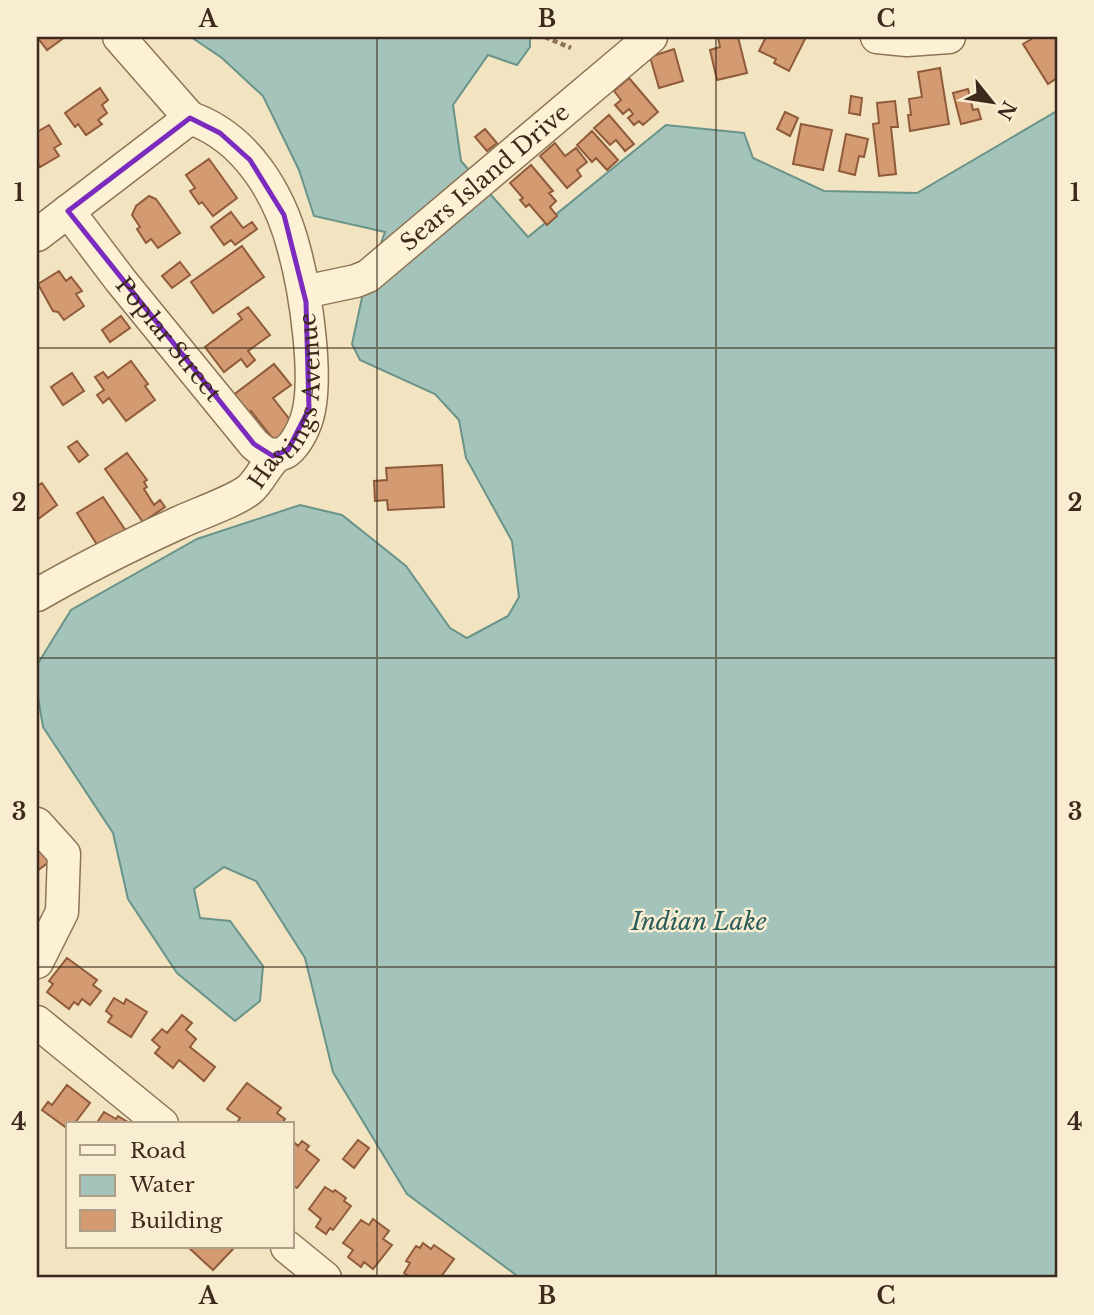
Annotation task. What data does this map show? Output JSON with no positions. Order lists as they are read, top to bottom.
{
  "streets": {
    "street": ["Sears Island Drive", "Poplar Street", "Hastings Avenue"]
  },
  "crossings": [
    ["Sears Island Drive", "Hastings Avenue"],
    ["Poplar Street", "Hastings Avenue"]
  ],
  "water": ["Indian Lake"],
  "legend": ["Road", "Water", "Building"],
  "north": "bottom right",
  "grid": {
    "columns": ["A", "B", "C"],
    "rows": [
      "1",
      "2",
      "3",
      "4"
    ]
  }
}
